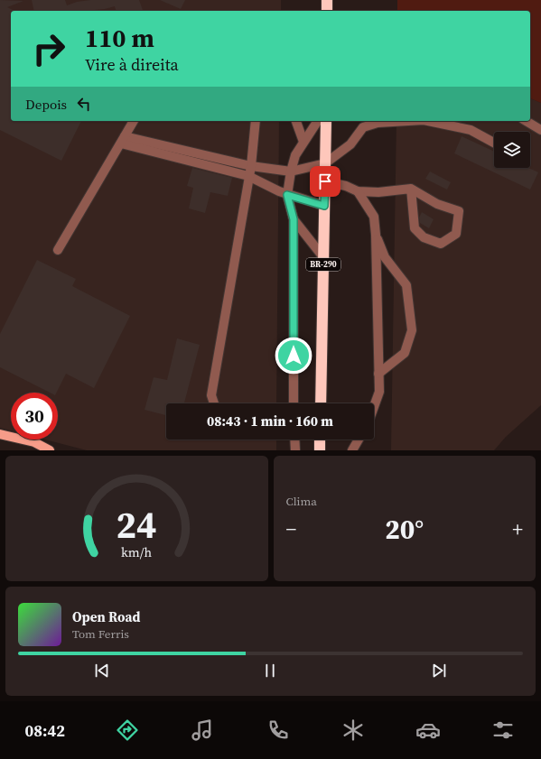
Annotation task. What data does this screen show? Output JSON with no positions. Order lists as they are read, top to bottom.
{
  "streets": {
    "highway": ["BR-290"]
  },
  "page": {
    "turn": ["110 m", "Vire à direita"],
    "then": "Depois",
    "limit": "30",
    "trip": "08:43 · 1 min · 160 m",
    "tile": "Clima",
    "heat": ["−", "20°", "+"],
    "song": ["Open Road", "Tom Ferris"],
    "tabs": "08:42",
    "gauge": ["24", "km/h"]
  }
}
